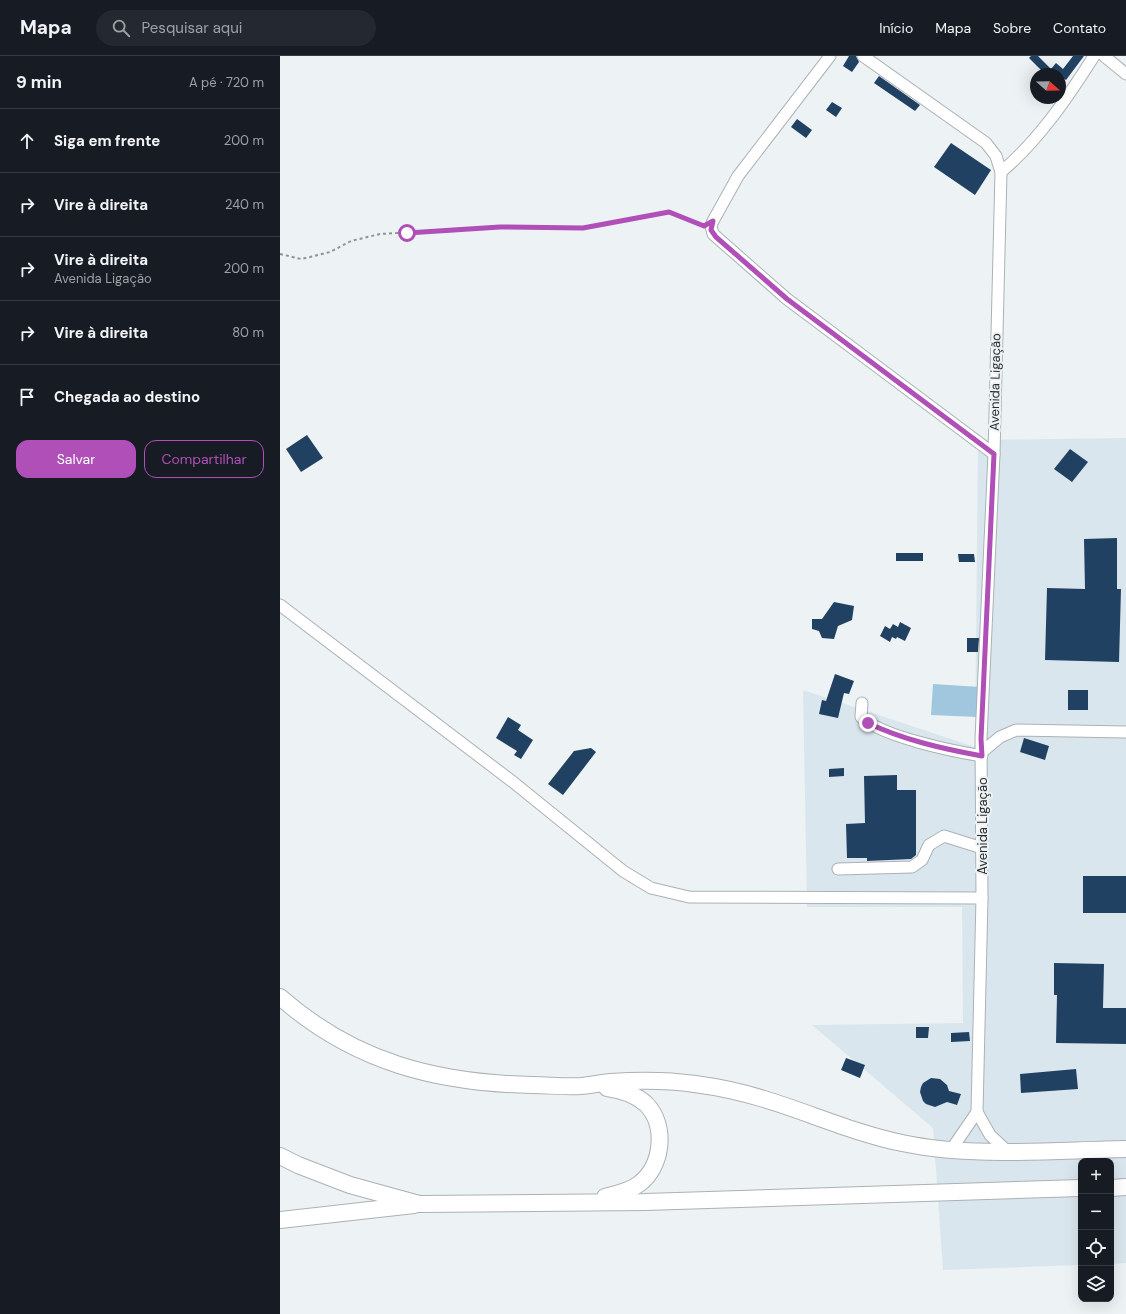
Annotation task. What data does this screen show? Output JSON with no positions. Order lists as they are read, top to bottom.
{
  "streets": {
    "street": ["Avenida Ligação"]
  },
  "north": "right",
  "page": {
    "header": "Mapa",
    "search": "Pesquisar aqui",
    "nav": [
      "Início",
      "Mapa",
      "Sobre",
      "Contato"
    ],
    "heading": ["9 min", "A pé · 720 m"],
    "list": [
      ["Siga em frente", "200 m"],
      ["Vire à direita", "240 m"],
      ["Vire à direita", "Avenida Ligação", "200 m"],
      ["Vire à direita", "80 m"],
      "Chegada ao destino"
    ],
    "buttons": ["Salvar", "Compartilhar"],
    "map_buttons": ["+", "−"]
  }
}
